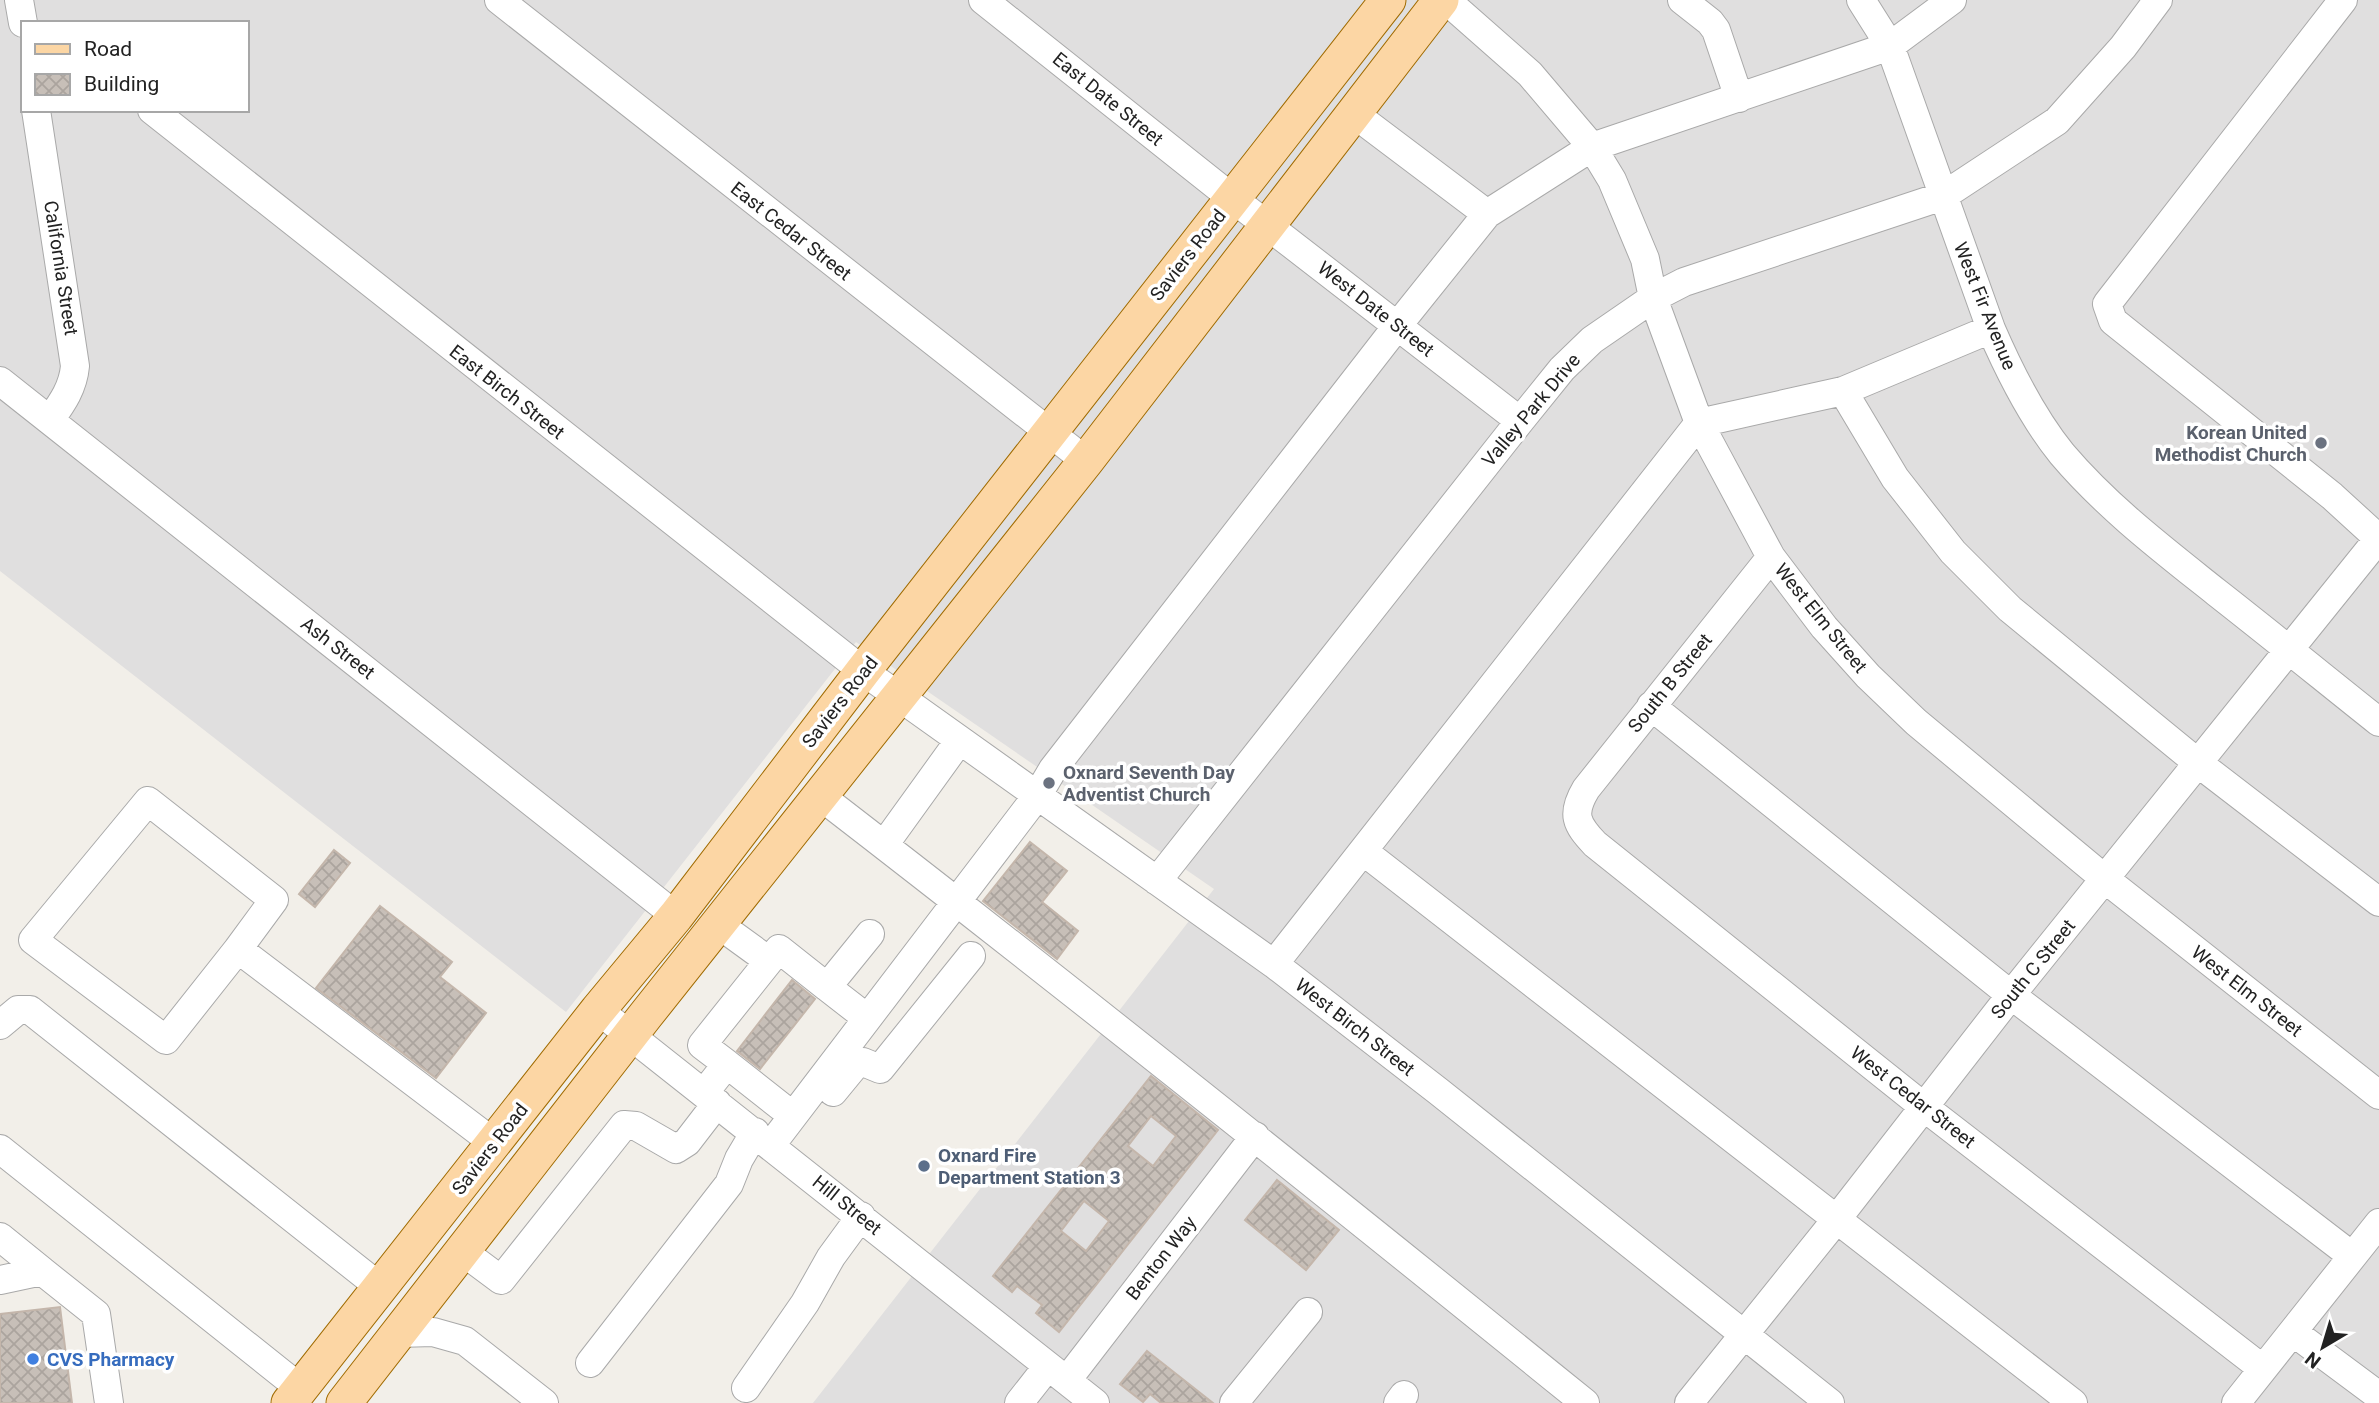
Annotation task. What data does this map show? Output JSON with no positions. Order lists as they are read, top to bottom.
{
  "streets": {
    "main road": ["Saviers Road"],
    "street": [
      "East Date Street",
      "East Cedar Street",
      "California Street",
      "West Fir Avenue",
      "West Date Street",
      "East Birch Street",
      "Valley Park Drive",
      "West Elm Street",
      "Ash Street",
      "South B Street",
      "South C Street",
      "West Birch Street",
      "West Cedar Street",
      "Hill Street",
      "Benton Way"
    ]
  },
  "crossings": [
    ["East Date Street", "Saviers Road"],
    ["East Date Street", "West Date Street"],
    ["East Cedar Street", "Saviers Road"],
    ["Saviers Road", "West Date Street"],
    ["Saviers Road", "East Birch Street"],
    ["Saviers Road", "Ash Street"],
    ["Saviers Road", "West Birch Street"],
    ["Saviers Road", "Hill Street"],
    ["California Street", "Ash Street"],
    ["West Fir Avenue", "Valley Park Drive"],
    ["West Fir Avenue", "South C Street"],
    ["West Date Street", "Valley Park Drive"],
    ["East Birch Street", "West Birch Street"],
    ["Valley Park Drive", "West Elm Street"],
    ["Valley Park Drive", "West Birch Street"],
    ["West Elm Street", "South B Street"],
    ["West Elm Street", "South C Street"],
    ["South B Street", "West Cedar Street"],
    ["South C Street", "West Birch Street"],
    ["South C Street", "West Cedar Street"],
    ["Hill Street", "Benton Way"]
  ],
  "places": [
    "Korean United Methodist Church",
    "Oxnard Seventh Day Adventist Church",
    "Oxnard Fire Department Station 3",
    "CVS Pharmacy"
  ],
  "legend": ["Road", "Building"],
  "north": "bottom left"
}
